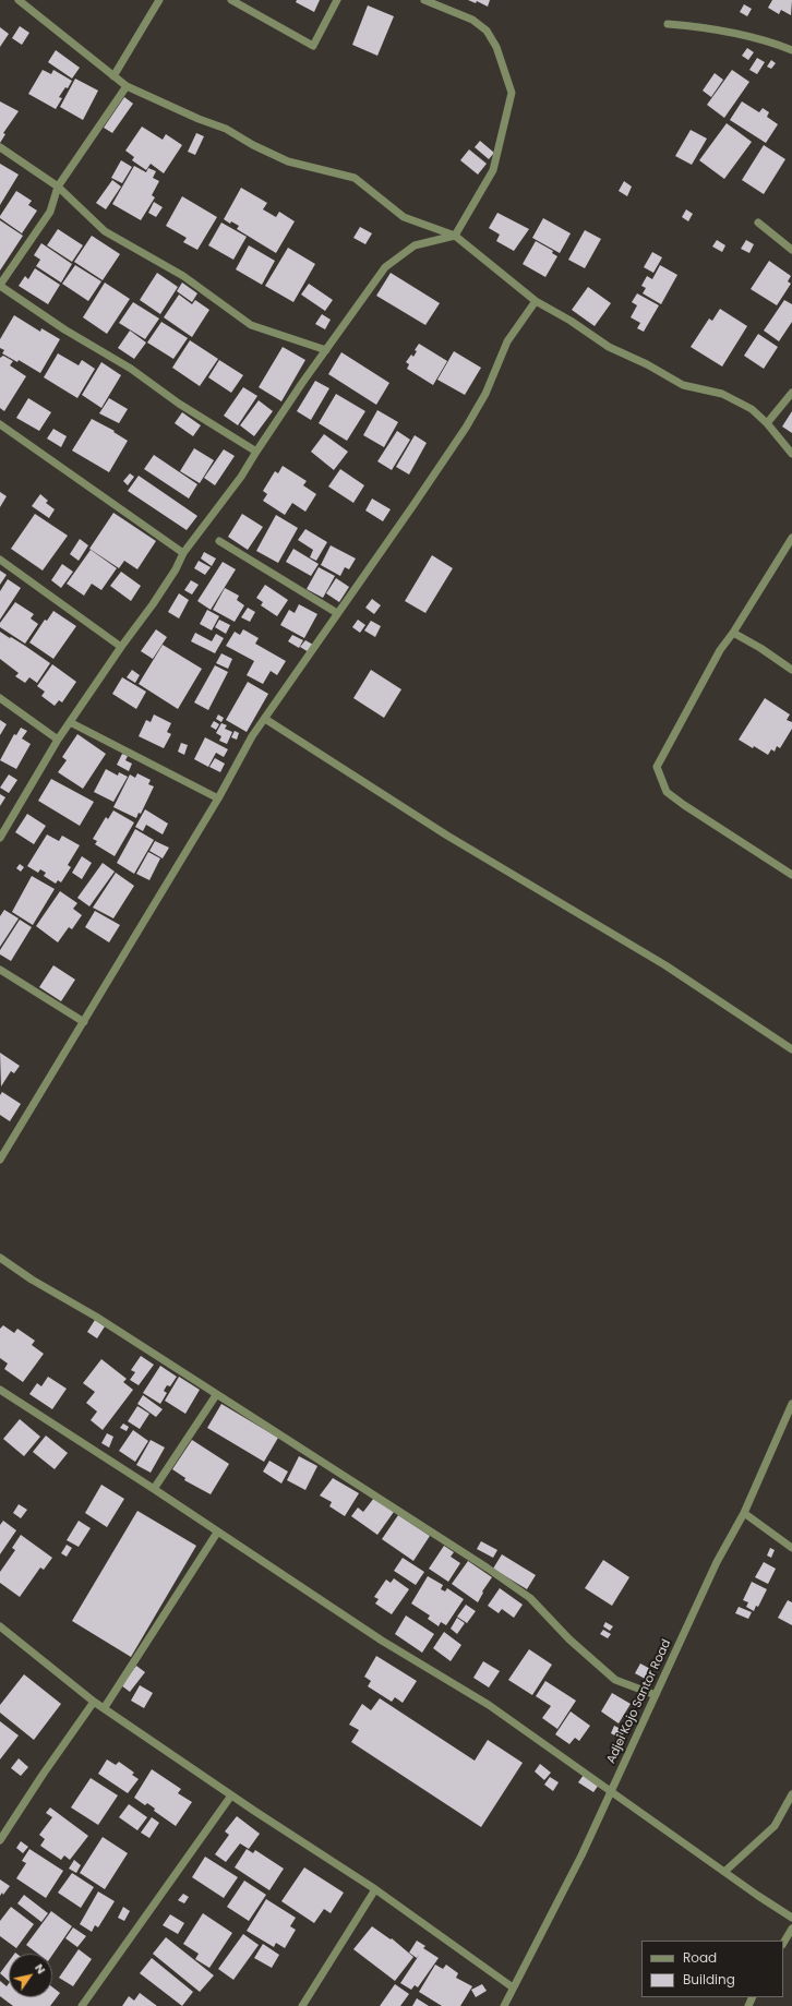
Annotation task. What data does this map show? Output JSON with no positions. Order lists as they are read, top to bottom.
{
  "streets": {
    "street": ["Adjei Kojo Santor Road"]
  },
  "legend": ["Road", "Building"],
  "north": "top right"
}
